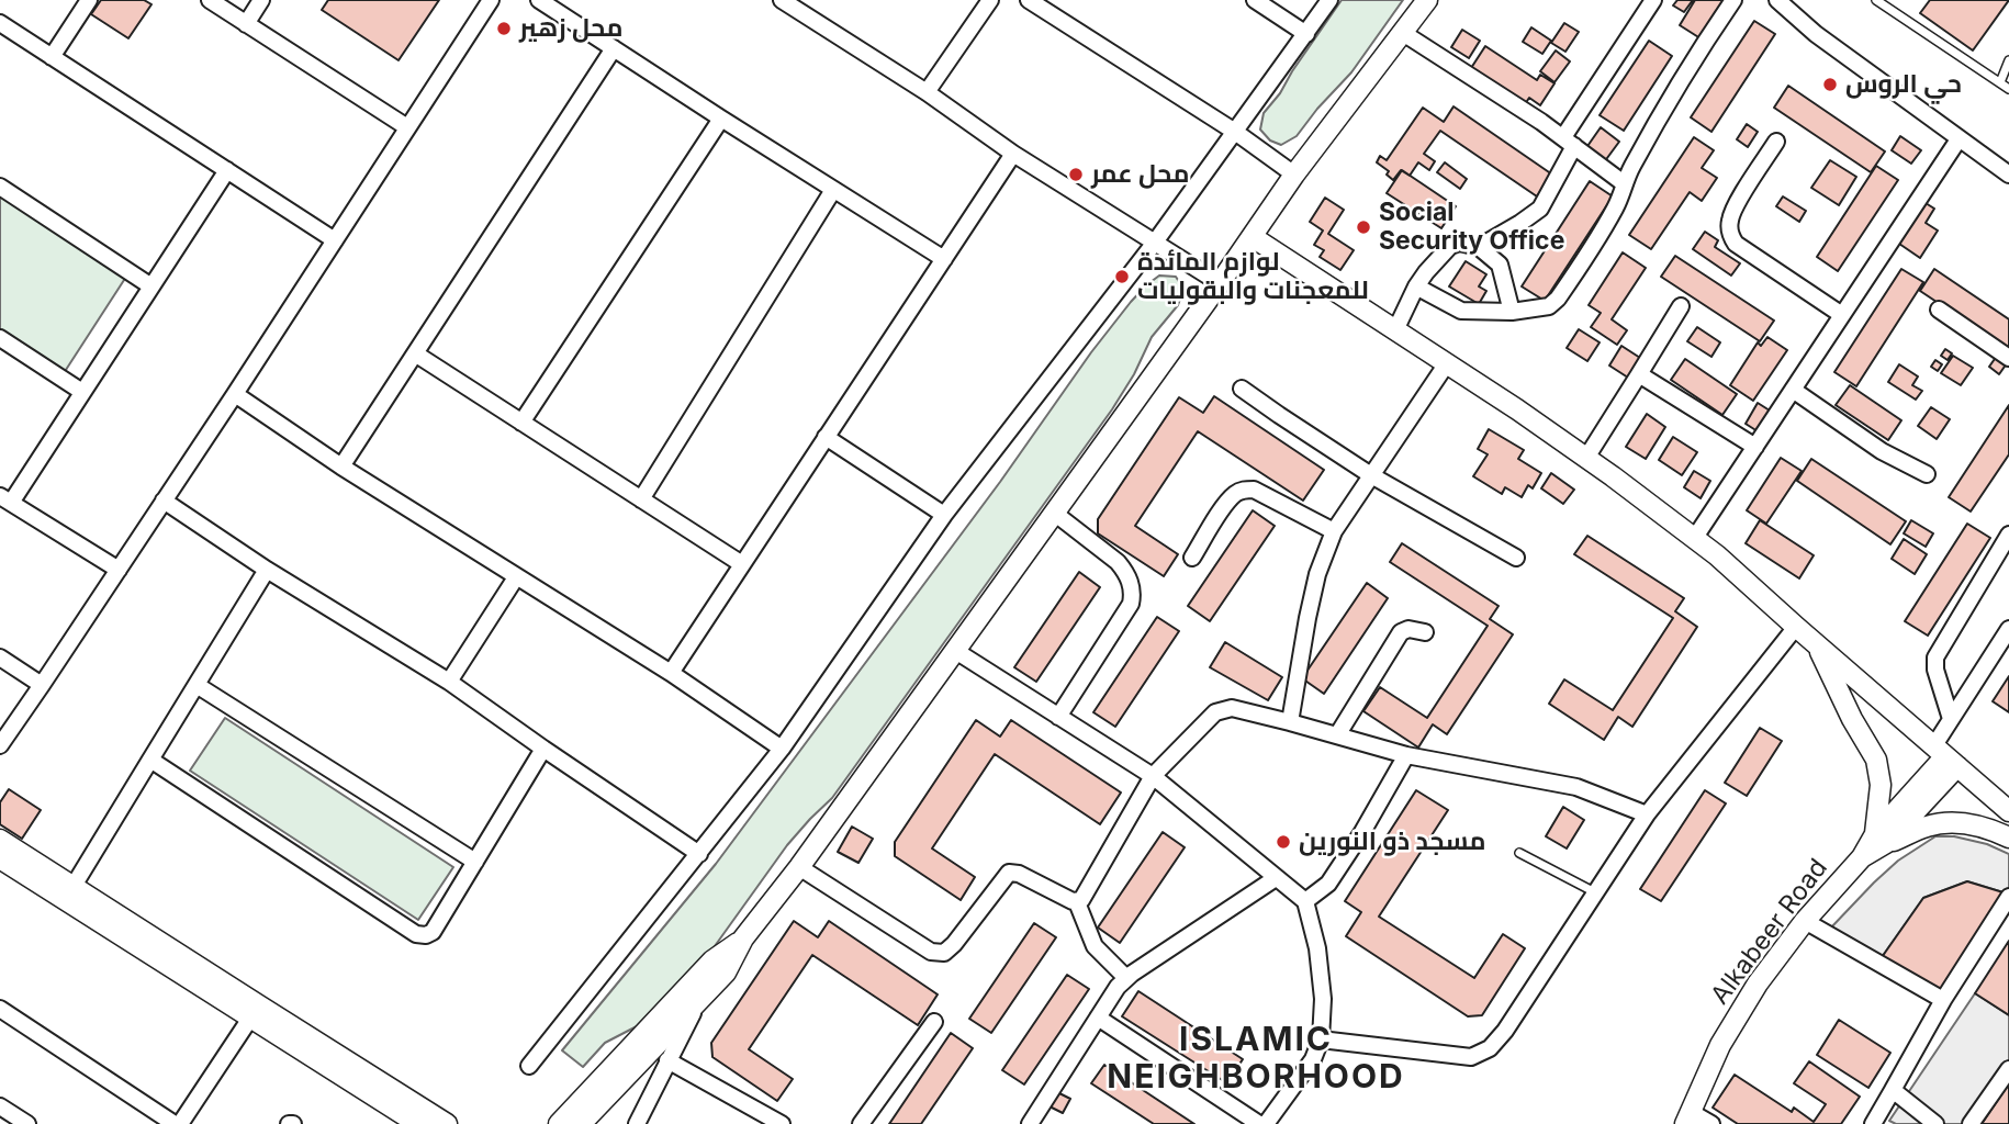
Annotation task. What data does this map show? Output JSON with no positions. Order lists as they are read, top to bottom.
{
  "streets": {
    "street": ["Alkabeer Road"]
  },
  "districts": ["ISLAMIC NEIGHBORHOOD"],
  "places": [
    "محل زهير",
    "حي الروس",
    "محل عمر",
    "Social Security Office",
    "لوازم المائدة للمعجنات والبقوليات",
    "مسجد ذو النورين"
  ]
}
